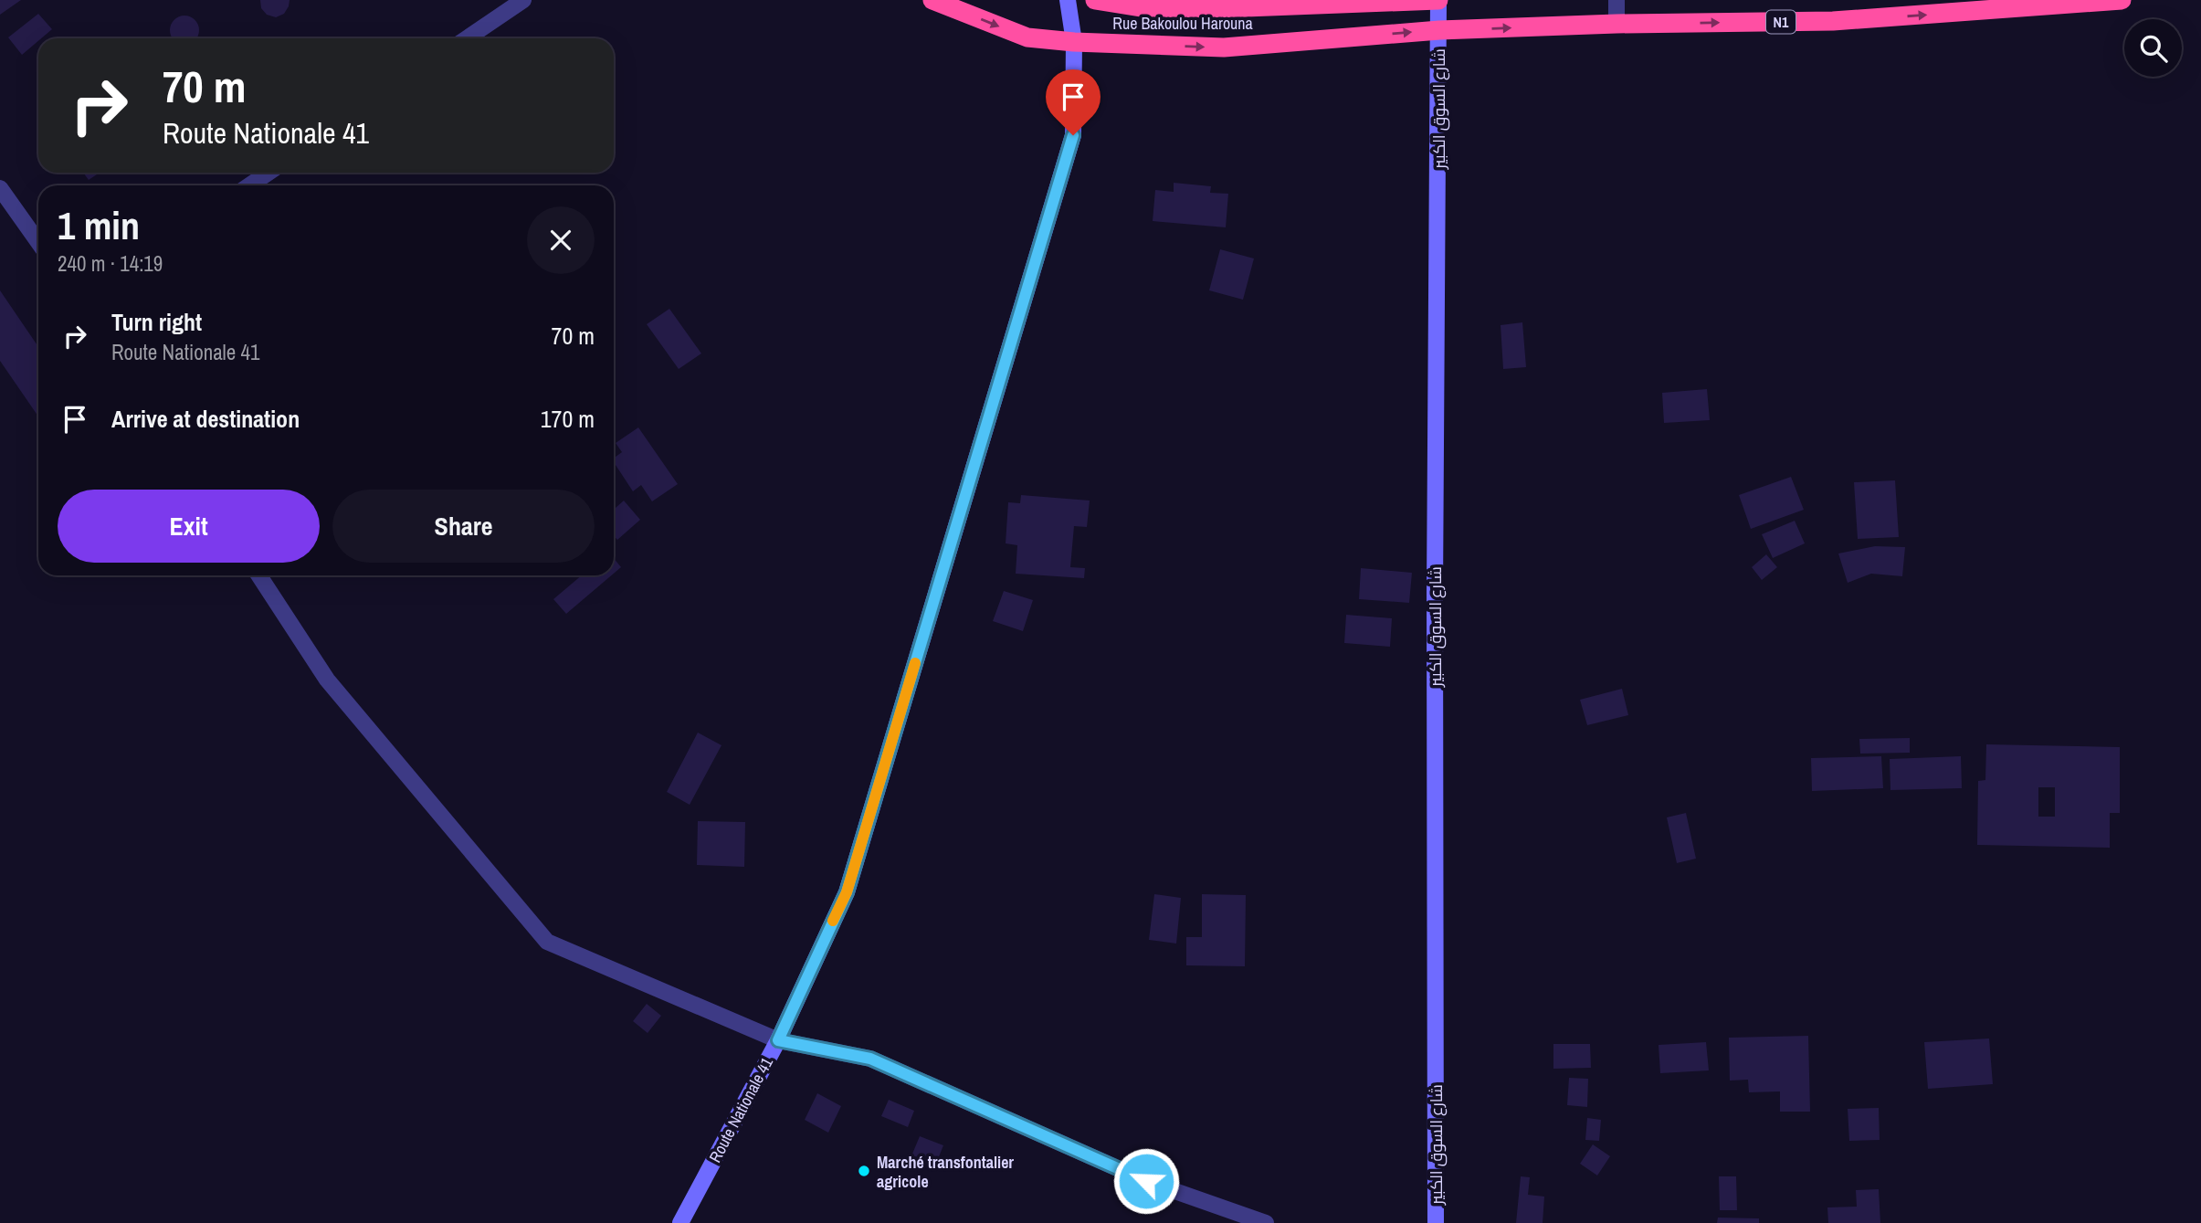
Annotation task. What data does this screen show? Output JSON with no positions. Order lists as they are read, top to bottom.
{
  "streets": {
    "highway": ["N1", "Rue Bakoulou Harouna"],
    "street": ["شارع السوق الكبير", "Route Nationale 41"]
  },
  "crossings": [
    ["N1", "Rue Bakoulou Harouna"],
    ["N1", "شارع السوق الكبير"],
    ["Rue Bakoulou Harouna", "شارع السوق الكبير"],
    ["Rue Bakoulou Harouna", "Route Nationale 41"]
  ],
  "places": ["Marché transfontalier agricole"],
  "page": {
    "turn": ["70 m", "Route Nationale 41"],
    "heading": ["1 min", "240 m · 14:19"],
    "list": [
      {
        "name": "Turn right",
        "note": "Route Nationale 41",
        "value": "70 m"
      },
      {
        "name": "Arrive at destination",
        "value": "170 m"
      }
    ],
    "buttons": ["Exit", "Share"]
  }
}
